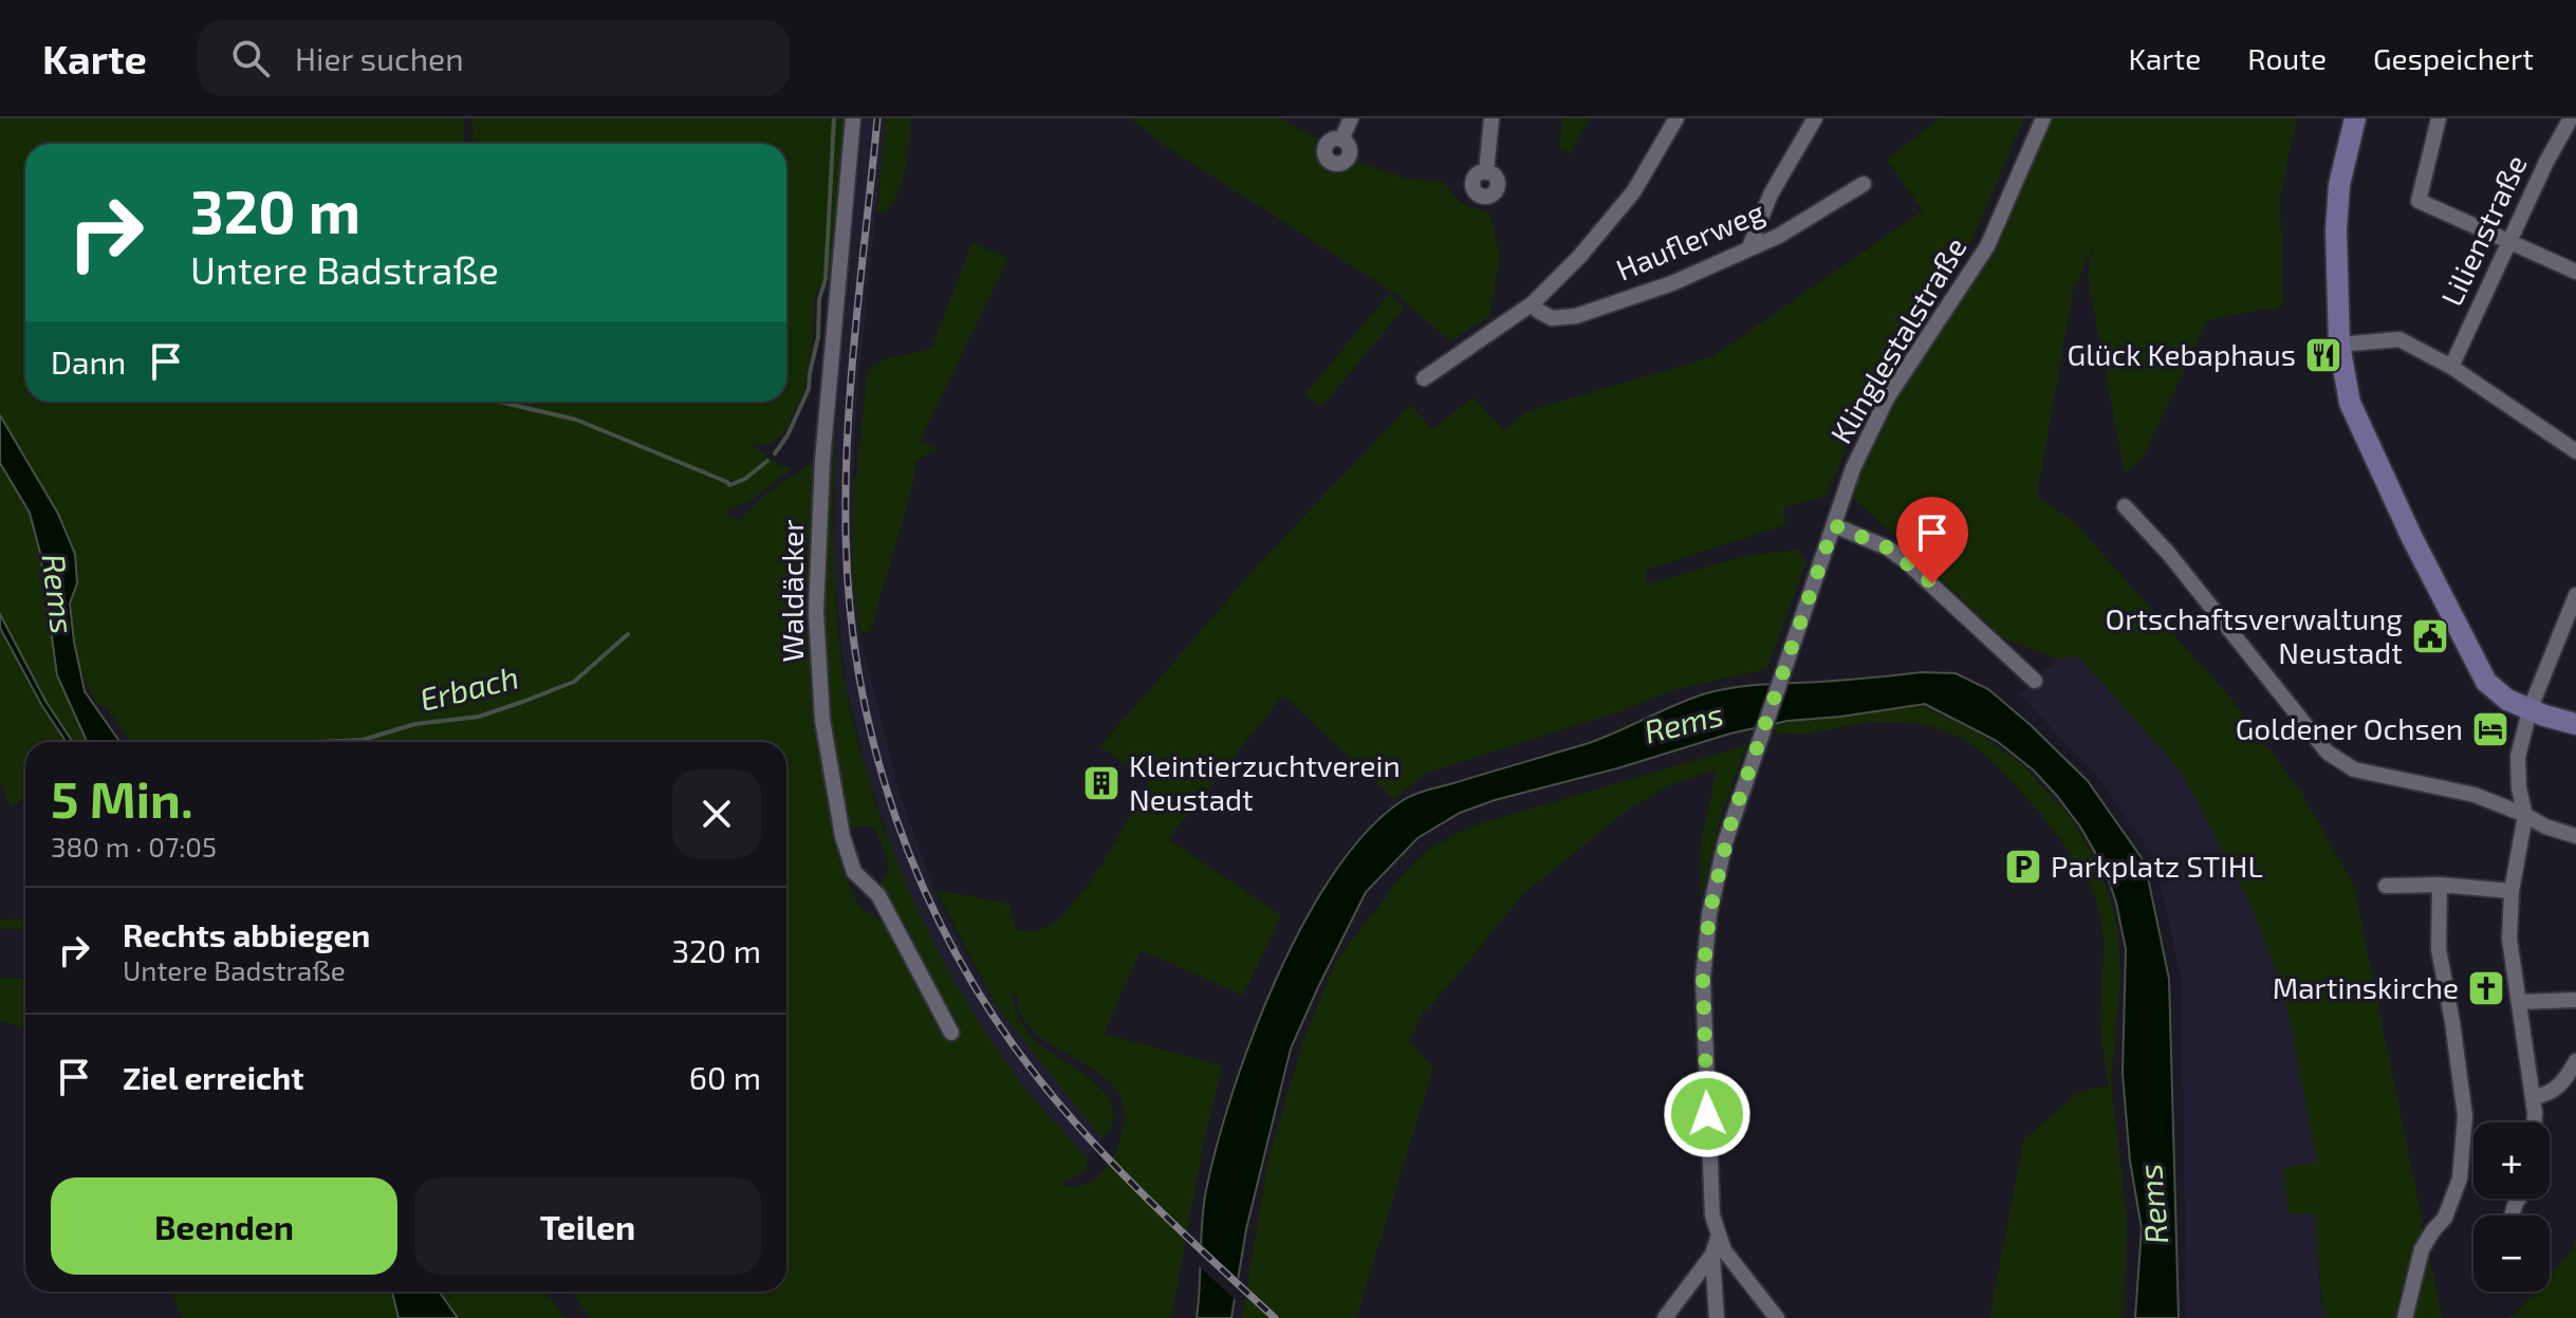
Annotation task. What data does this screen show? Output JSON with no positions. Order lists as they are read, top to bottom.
{
  "streets": {
    "street": [
      "Lilienstraße",
      "Hauflerweg",
      "Klinglestalstraße",
      "Waldäcker"
    ]
  },
  "water": ["Rems", "Erbach"],
  "places": {
    "restaurant": ["Glück Kebaphaus"],
    "public building": ["Ortschaftsverwaltung Neustadt"],
    "hotel": ["Goldener Ochsen"],
    "building": ["Kleintierzuchtverein Neustadt"],
    "parking": ["Parkplatz STIHL"],
    "church": ["Martinskirche"]
  },
  "page": {
    "header": "Karte",
    "search": "Hier suchen",
    "nav": ["Karte", "Route", "Gespeichert"],
    "turn": ["320 m", "Untere Badstraße"],
    "then": "Dann",
    "heading": ["5 Min.", "380 m · 07:05"],
    "list": [
      {
        "name": "Rechts abbiegen",
        "note": "Untere Badstraße",
        "value": "320 m"
      },
      {
        "name": "Ziel erreicht",
        "value": "60 m"
      }
    ],
    "map_buttons": ["+", "−"],
    "buttons": ["Beenden", "Teilen"]
  }
}
